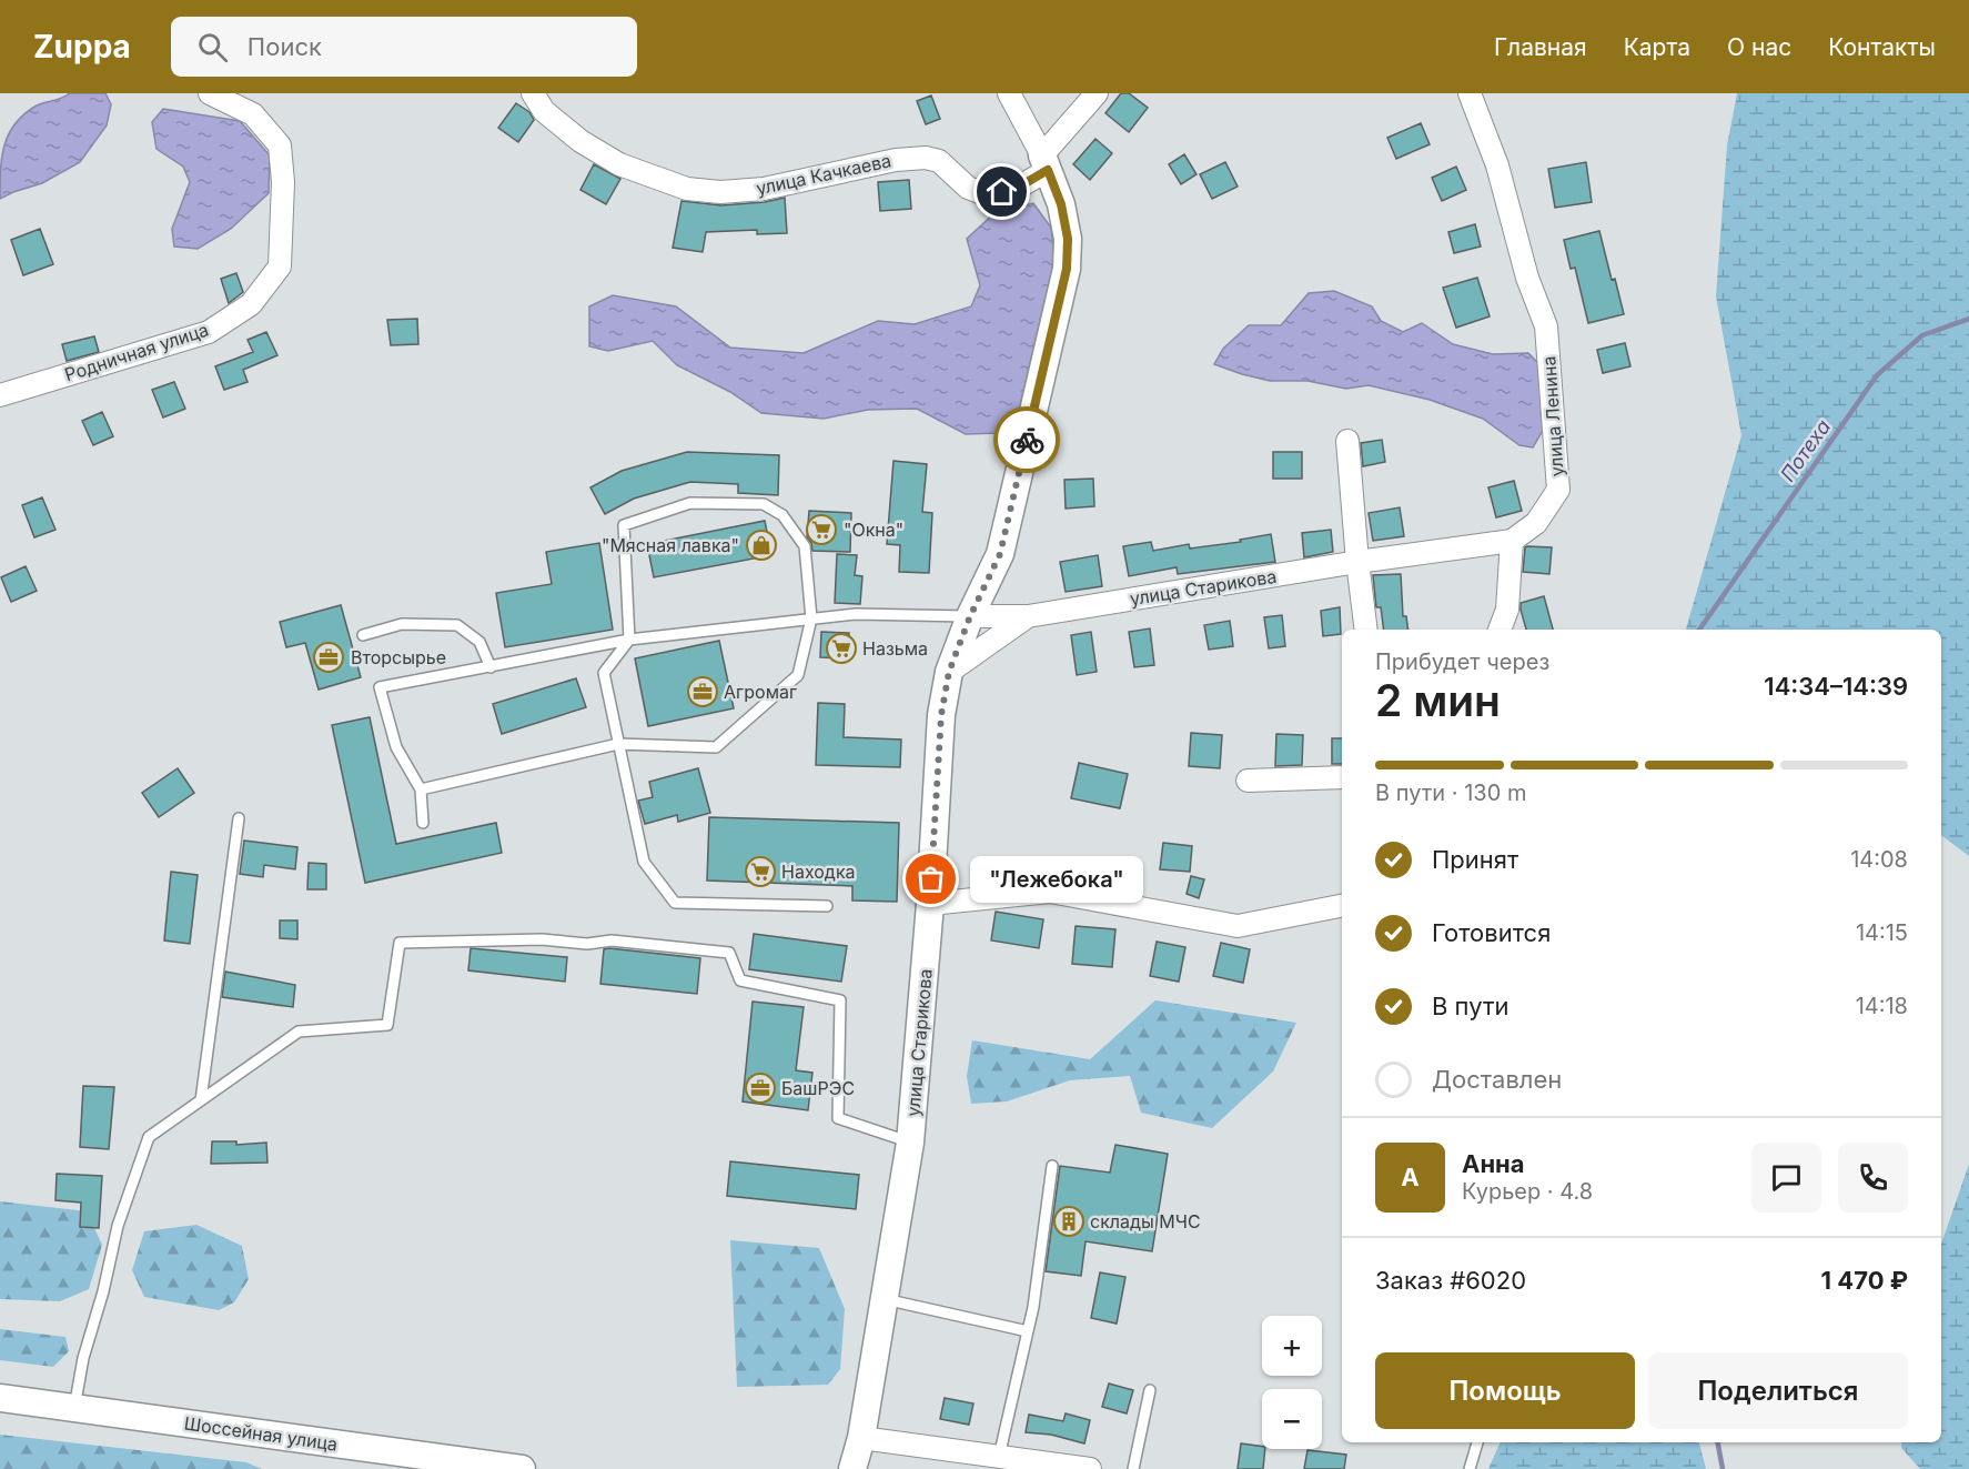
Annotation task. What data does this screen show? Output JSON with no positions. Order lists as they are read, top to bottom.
{
  "streets": {
    "street": [
      "улица Качкаева",
      "Родничная улица",
      "улица Ленина",
      "улица Старикова",
      "Шоссейная улица"
    ]
  },
  "crossings": [
    ["улица Качкаева", "улица Старикова"],
    ["улица Ленина", "улица Старикова"]
  ],
  "water": ["Потеха"],
  "places": {
    "supermarket": ["\"Окна\"", "Назьма", "Находка"],
    "shop": ["\"Мясная лавка\""],
    "office": ["Вторсырье", "Агромаг", "БашРЭС"],
    "other": ["\"Лежебока\""],
    "building": ["склады МЧС"]
  },
  "page": {
    "header": "Zuppa",
    "search": "Поиск",
    "nav": [
      "Главная",
      "Карта",
      "О нас",
      "Контакты"
    ],
    "heading": ["2 мин", "Прибудет через", "14:34–14:39"],
    "panel": [
      "Анна",
      "Курьер · 4.8",
      "Заказ #6020",
      "1 470 ₽"
    ],
    "bar": "В пути · 130 m",
    "list": [
      ["Принят", "14:08"],
      ["Готовится", "14:15"],
      ["В пути", "14:18"],
      "Доставлен"
    ],
    "bubble": "\"Лежебока\"",
    "round": "А",
    "map_buttons": ["+", "−"],
    "buttons": ["Помощь", "Поделиться"]
  }
}
